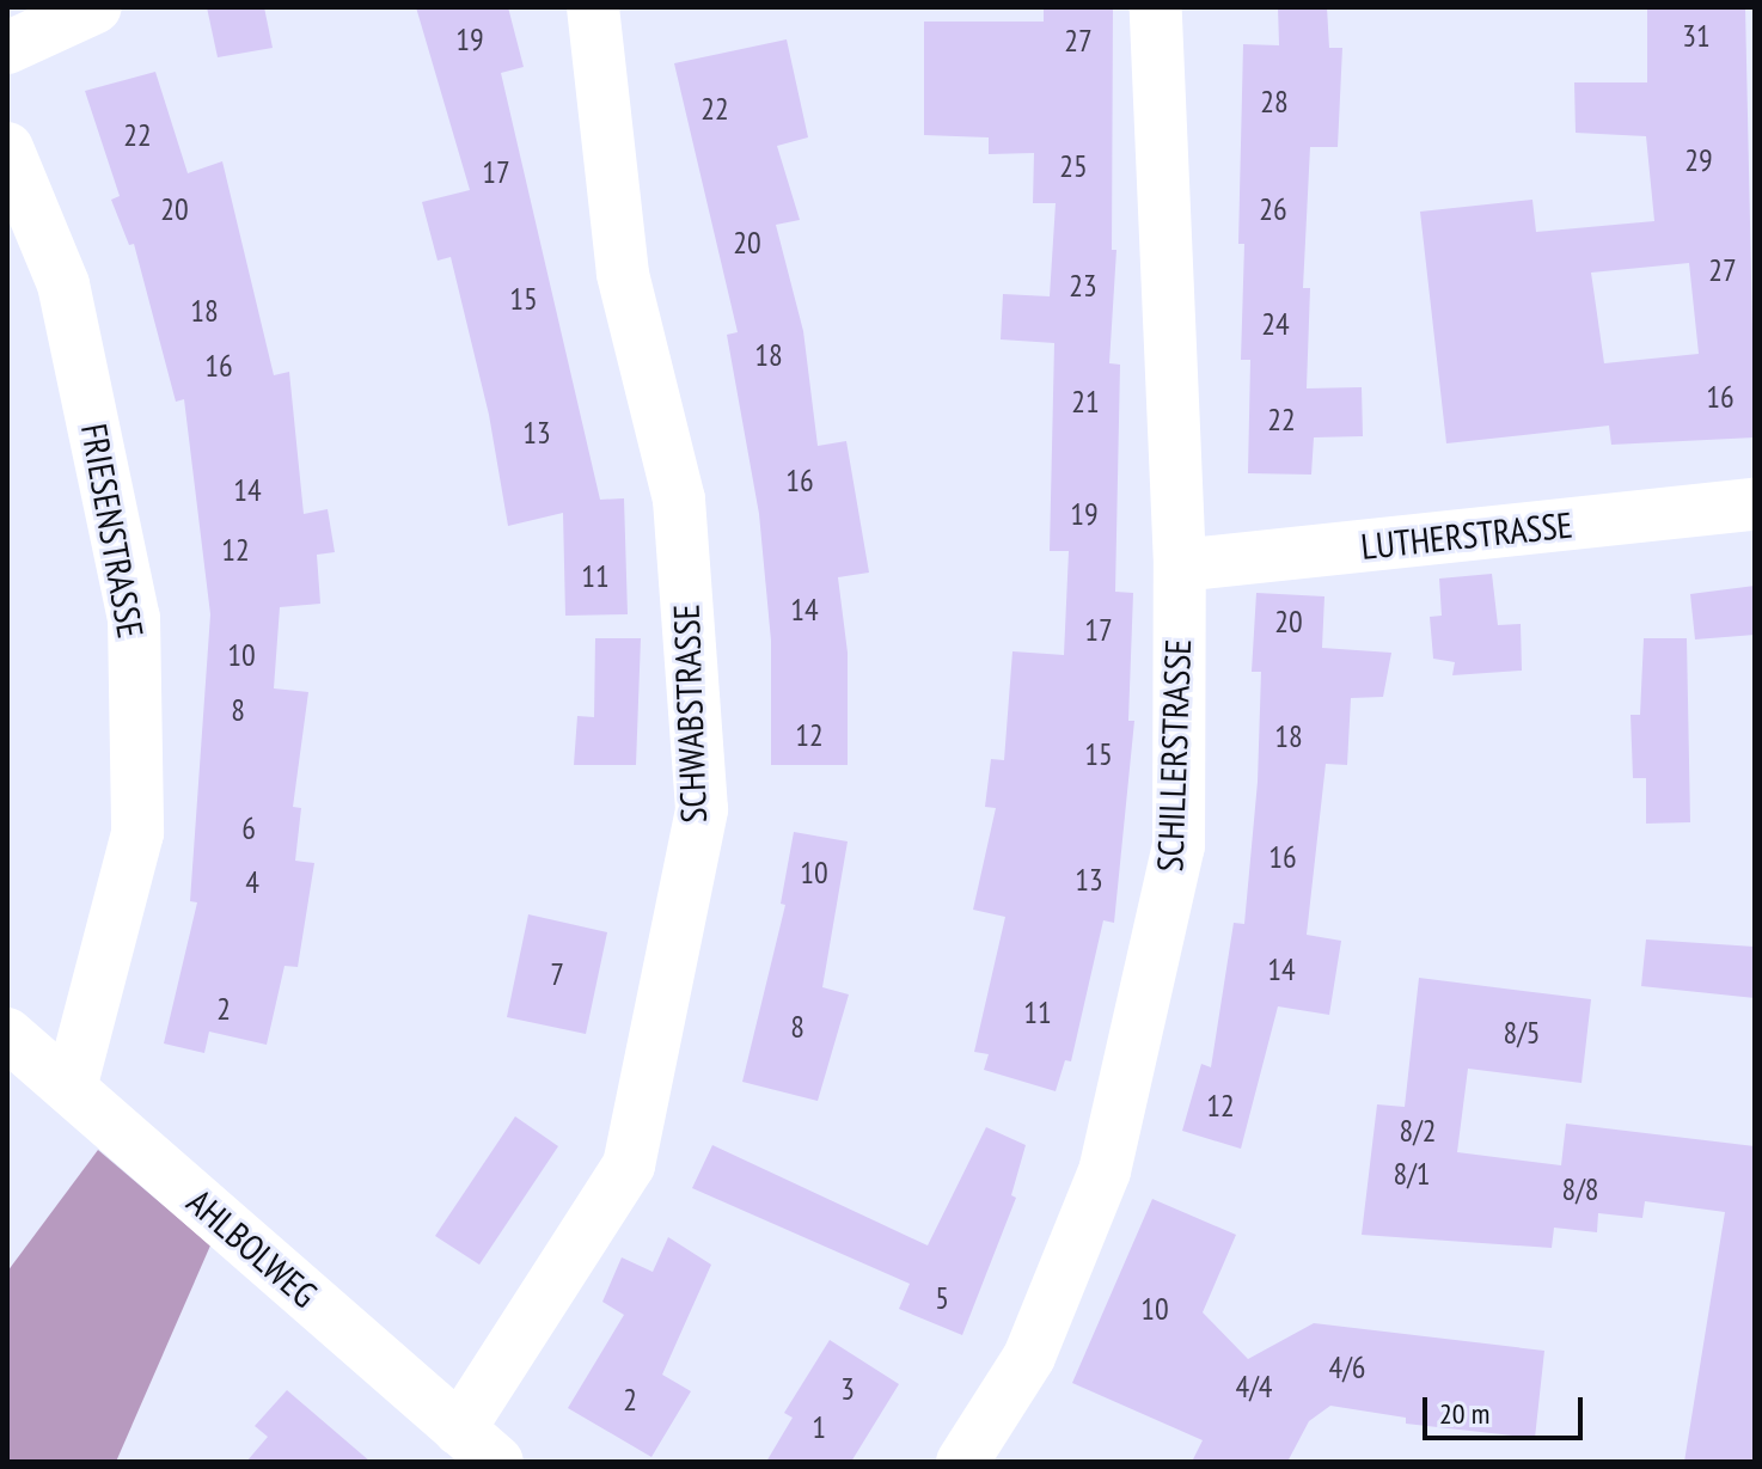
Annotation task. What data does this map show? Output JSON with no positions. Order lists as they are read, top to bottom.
{
  "streets": {
    "street": [
      "FRIESENSTRASSE",
      "LUTHERSTRASSE",
      "SCHWABSTRASSE",
      "SCHILLERSTRASSE",
      "AHLBOLWEG"
    ]
  },
  "crossings": [
    ["FRIESENSTRASSE", "AHLBOLWEG"],
    ["LUTHERSTRASSE", "SCHILLERSTRASSE"],
    ["SCHWABSTRASSE", "AHLBOLWEG"]
  ],
  "house_numbers": [
    "31",
    "19",
    "27",
    "28",
    "22",
    "22",
    "29",
    "25",
    "17",
    "20",
    "26",
    "20",
    "27",
    "23",
    "15",
    "18",
    "24",
    "18",
    "16",
    "16",
    "21",
    "22",
    "13",
    "16",
    "14",
    "19",
    "12",
    "11",
    "14",
    "20",
    "17",
    "10",
    "8",
    "12",
    "18",
    "15",
    "6",
    "16",
    "10",
    "13",
    "4",
    "14",
    "7",
    "2",
    "11",
    "8",
    "8/5",
    "12",
    "8/2",
    "8/1",
    "8/8",
    "5",
    "10",
    "4/6",
    "4/4",
    "3",
    "2",
    "1"
  ],
  "scale_bar": "20 m"
}
